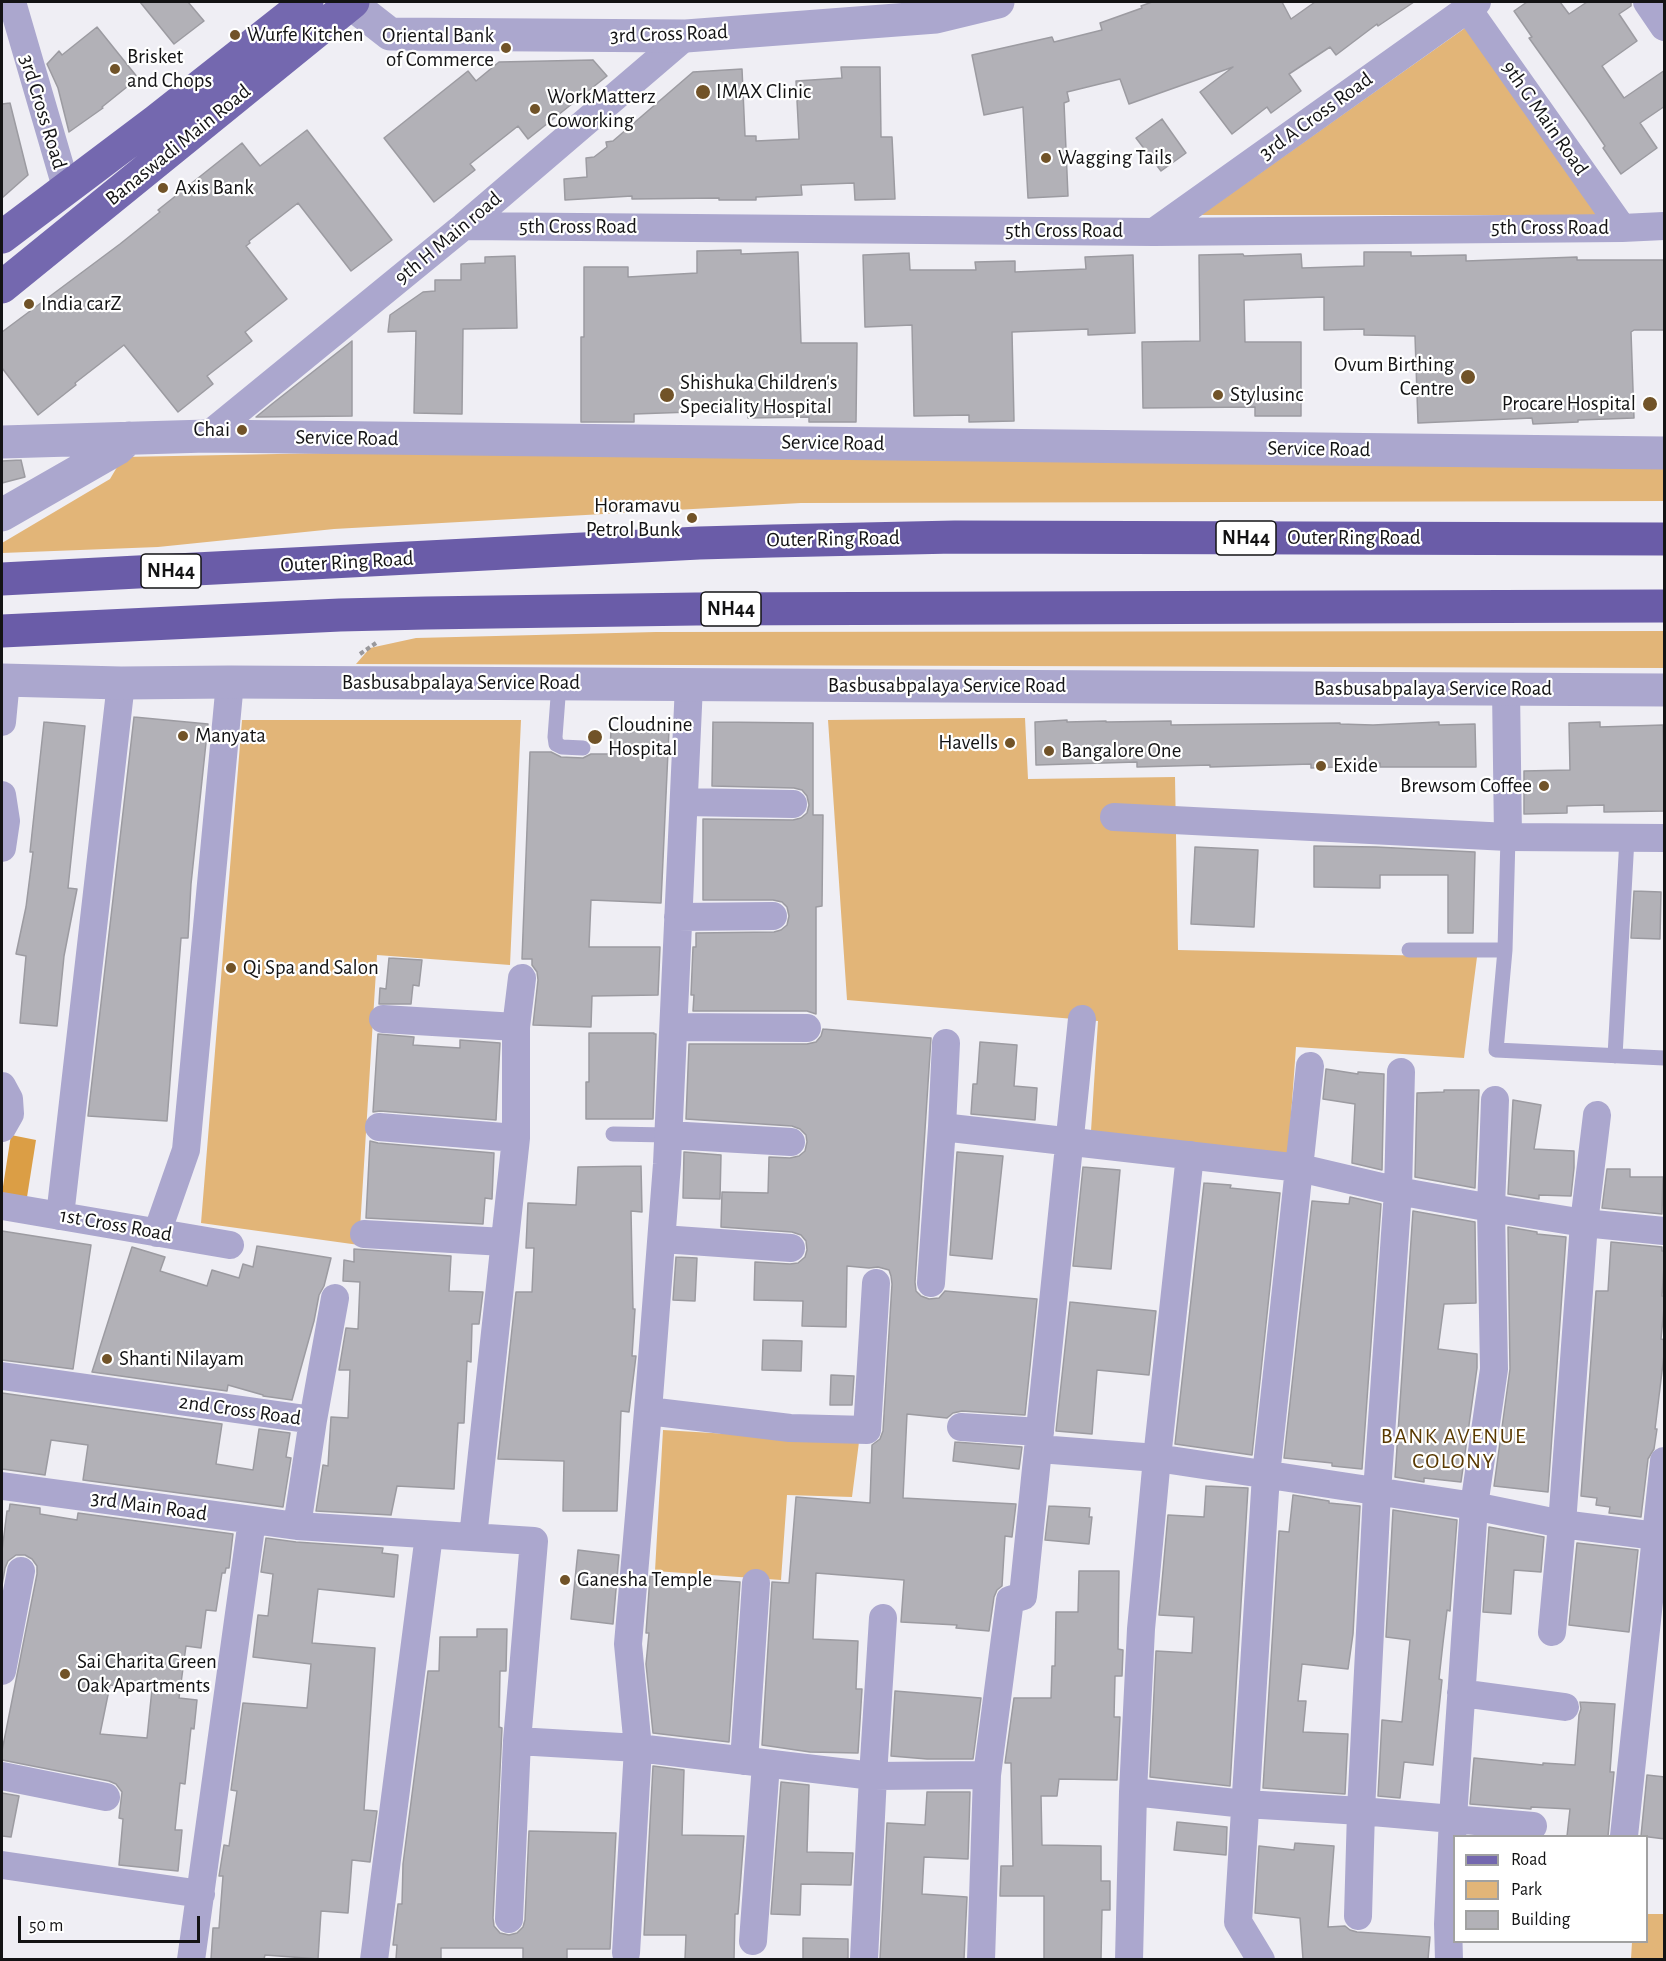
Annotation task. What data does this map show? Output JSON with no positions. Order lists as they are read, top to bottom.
{
  "streets": {
    "highway": ["NH44", "Outer Ring Road"],
    "main road": ["Banaswadi Main Road"],
    "street": [
      "3rd Cross Road",
      "3rd A Cross Road",
      "9th G Main Road",
      "5th Cross Road",
      "9th H Main road",
      "Service Road",
      "Basbusabpalaya Service Road",
      "1st Cross Road",
      "2nd Cross Road",
      "3rd Main Road"
    ]
  },
  "crossings": [
    ["3rd Cross Road", "Banaswadi Main Road"],
    ["3rd Cross Road", "9th H Main road"],
    ["3rd A Cross Road", "9th G Main Road"],
    ["3rd A Cross Road", "5th Cross Road"],
    ["9th G Main Road", "5th Cross Road"],
    ["5th Cross Road", "9th H Main road"],
    ["9th H Main road", "Service Road"],
    ["2nd Cross Road", "3rd Main Road"]
  ],
  "districts": ["BANK AVENUE COLONY"],
  "places": [
    "Wurfe Kitchen",
    "Oriental Bank of Commerce",
    "Brisket and Chops",
    "IMAX Clinic",
    "WorkMatterz Coworking",
    "Wagging Tails",
    "Axis Bank",
    "India carZ",
    "Ovum Birthing Centre",
    "Shishuka Children's Speciality Hospital",
    "Stylusinc",
    "Procare Hospital",
    "Chai",
    "Horamavu Petrol Bunk",
    "Manyata",
    "Cloudnine Hospital",
    "Havells",
    "Bangalore One",
    "Exide",
    "Brewsom Coffee",
    "Qi Spa and Salon",
    "Shanti Nilayam",
    "Ganesha Temple",
    "Sai Charita Green Oak Apartments"
  ],
  "legend": ["Road", "Park", "Building"],
  "scale_bar": "50 m"
}
